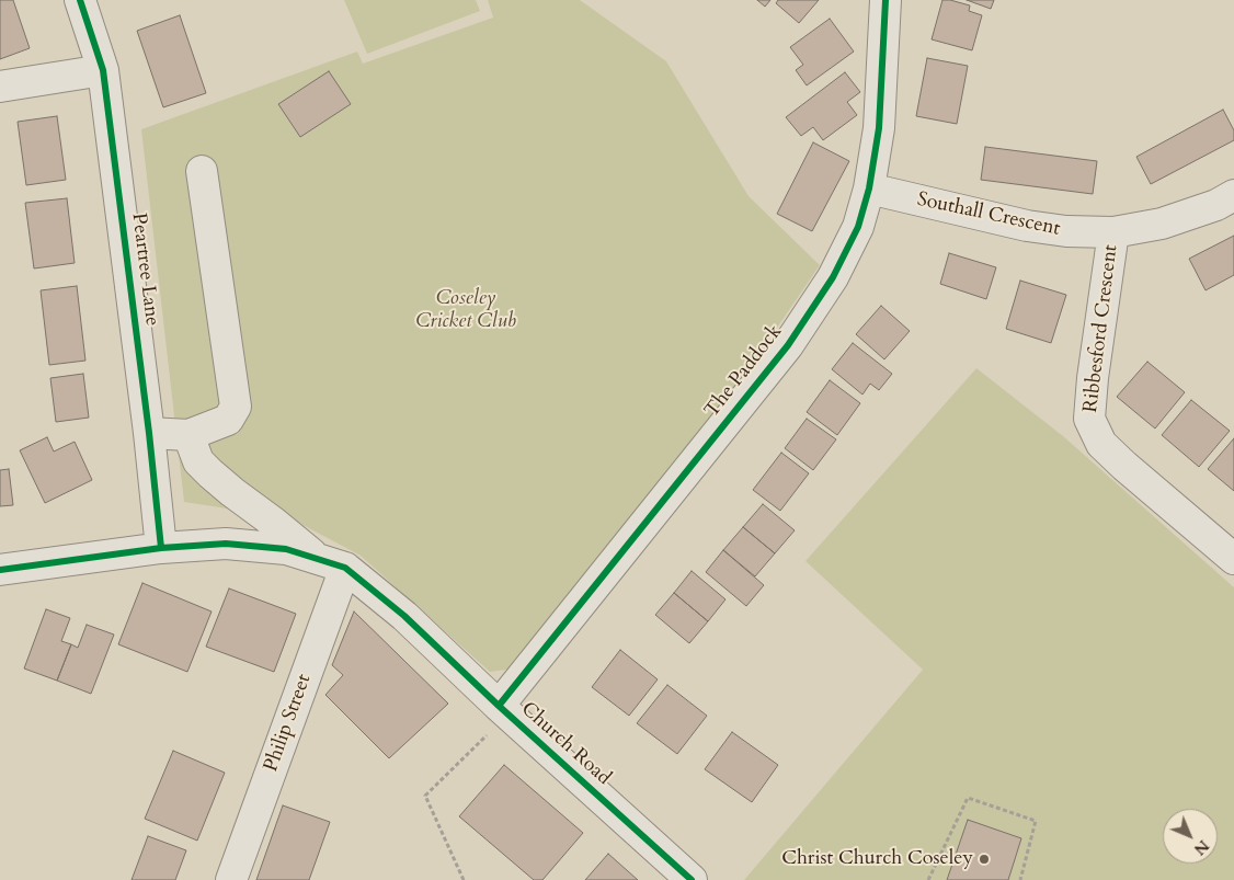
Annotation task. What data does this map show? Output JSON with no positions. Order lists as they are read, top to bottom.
{
  "streets": {
    "street": [
      "Southall Crescent",
      "Peartree Lane",
      "Ribbesford Crescent",
      "The Paddock",
      "Philip Street",
      "Church Road"
    ]
  },
  "crossings": [
    ["Southall Crescent", "Ribbesford Crescent"],
    ["Southall Crescent", "The Paddock"],
    ["The Paddock", "Church Road"],
    ["Philip Street", "Church Road"]
  ],
  "parks": ["Coseley Cricket Club"],
  "places": ["Christ Church Coseley"],
  "north": "bottom right"
}
